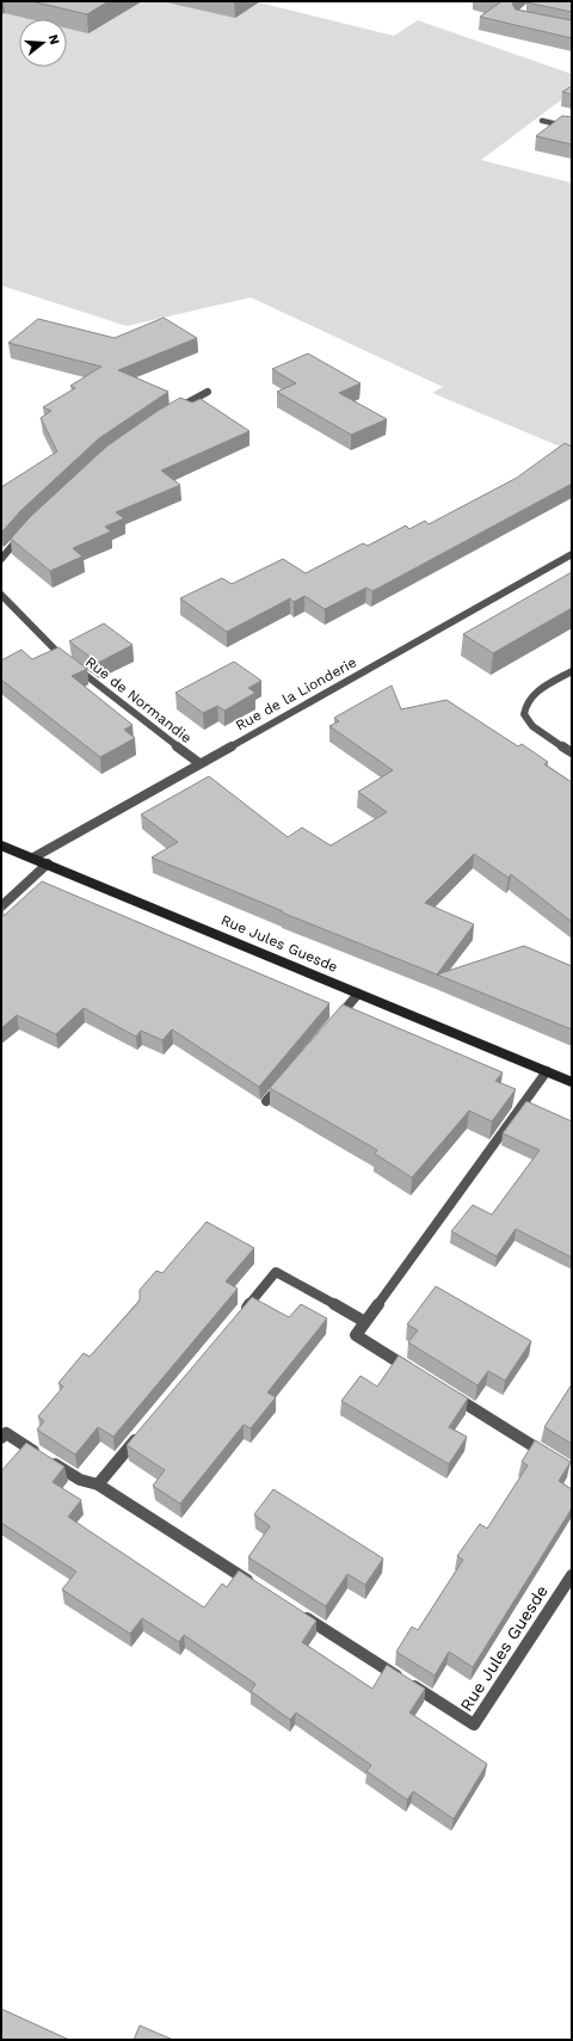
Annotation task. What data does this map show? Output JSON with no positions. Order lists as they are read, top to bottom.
{
  "streets": {
    "main road": ["Rue Jules Guesde"],
    "street": ["Rue de la Lionderie", "Rue de Normandie"]
  },
  "crossings": [
    ["Rue de la Lionderie", "Rue de Normandie"],
    ["Rue de la Lionderie", "Rue Jules Guesde"]
  ],
  "north": "right"
}
